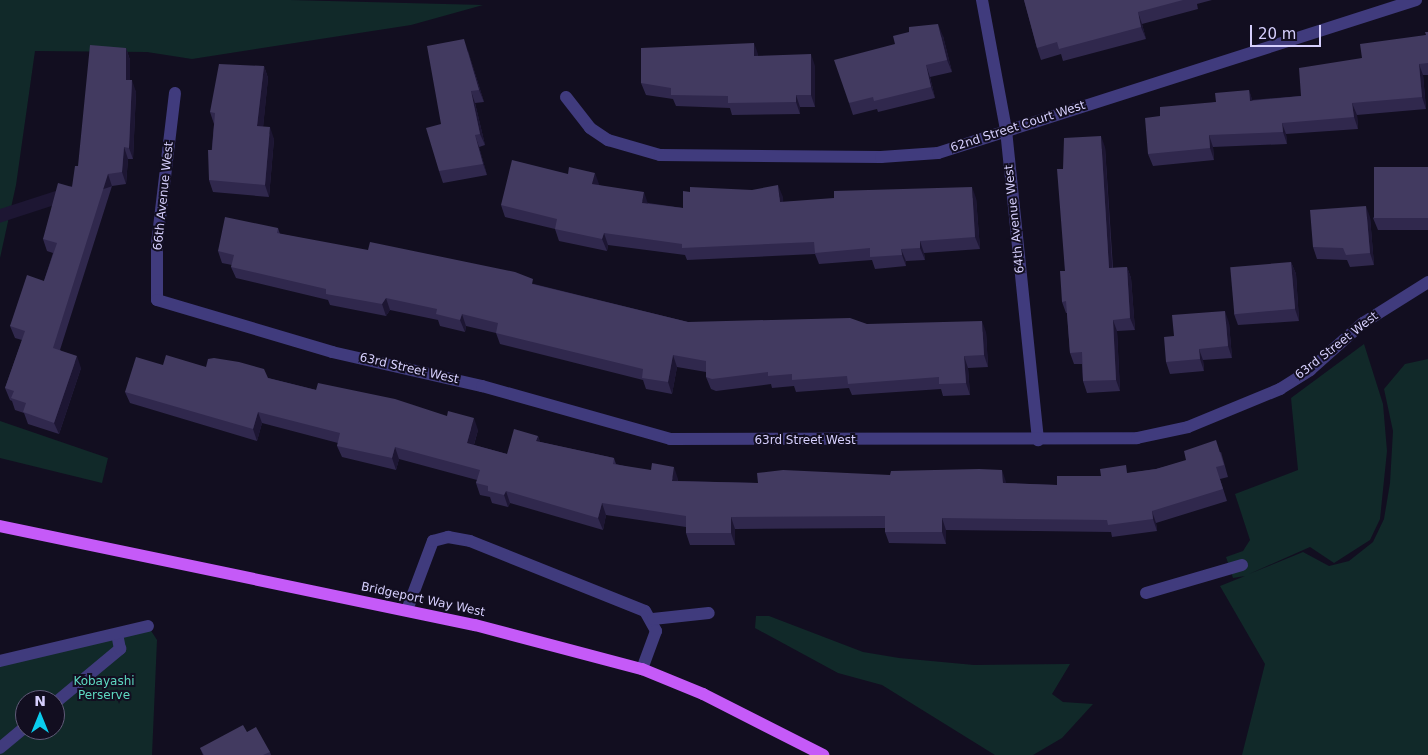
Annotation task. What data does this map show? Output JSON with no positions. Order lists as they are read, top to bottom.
{
  "streets": {
    "main road": ["Bridgeport Way West"],
    "street": [
      "62nd Street Court West",
      "66th Avenue West",
      "64th Avenue West",
      "63rd Street West"
    ]
  },
  "crossings": [
    ["62nd Street Court West", "64th Avenue West"],
    ["66th Avenue West", "63rd Street West"],
    ["64th Avenue West", "63rd Street West"]
  ],
  "parks": ["Kobayashi Perserve"],
  "scale_bar": "20 m",
  "north": "top"
}
